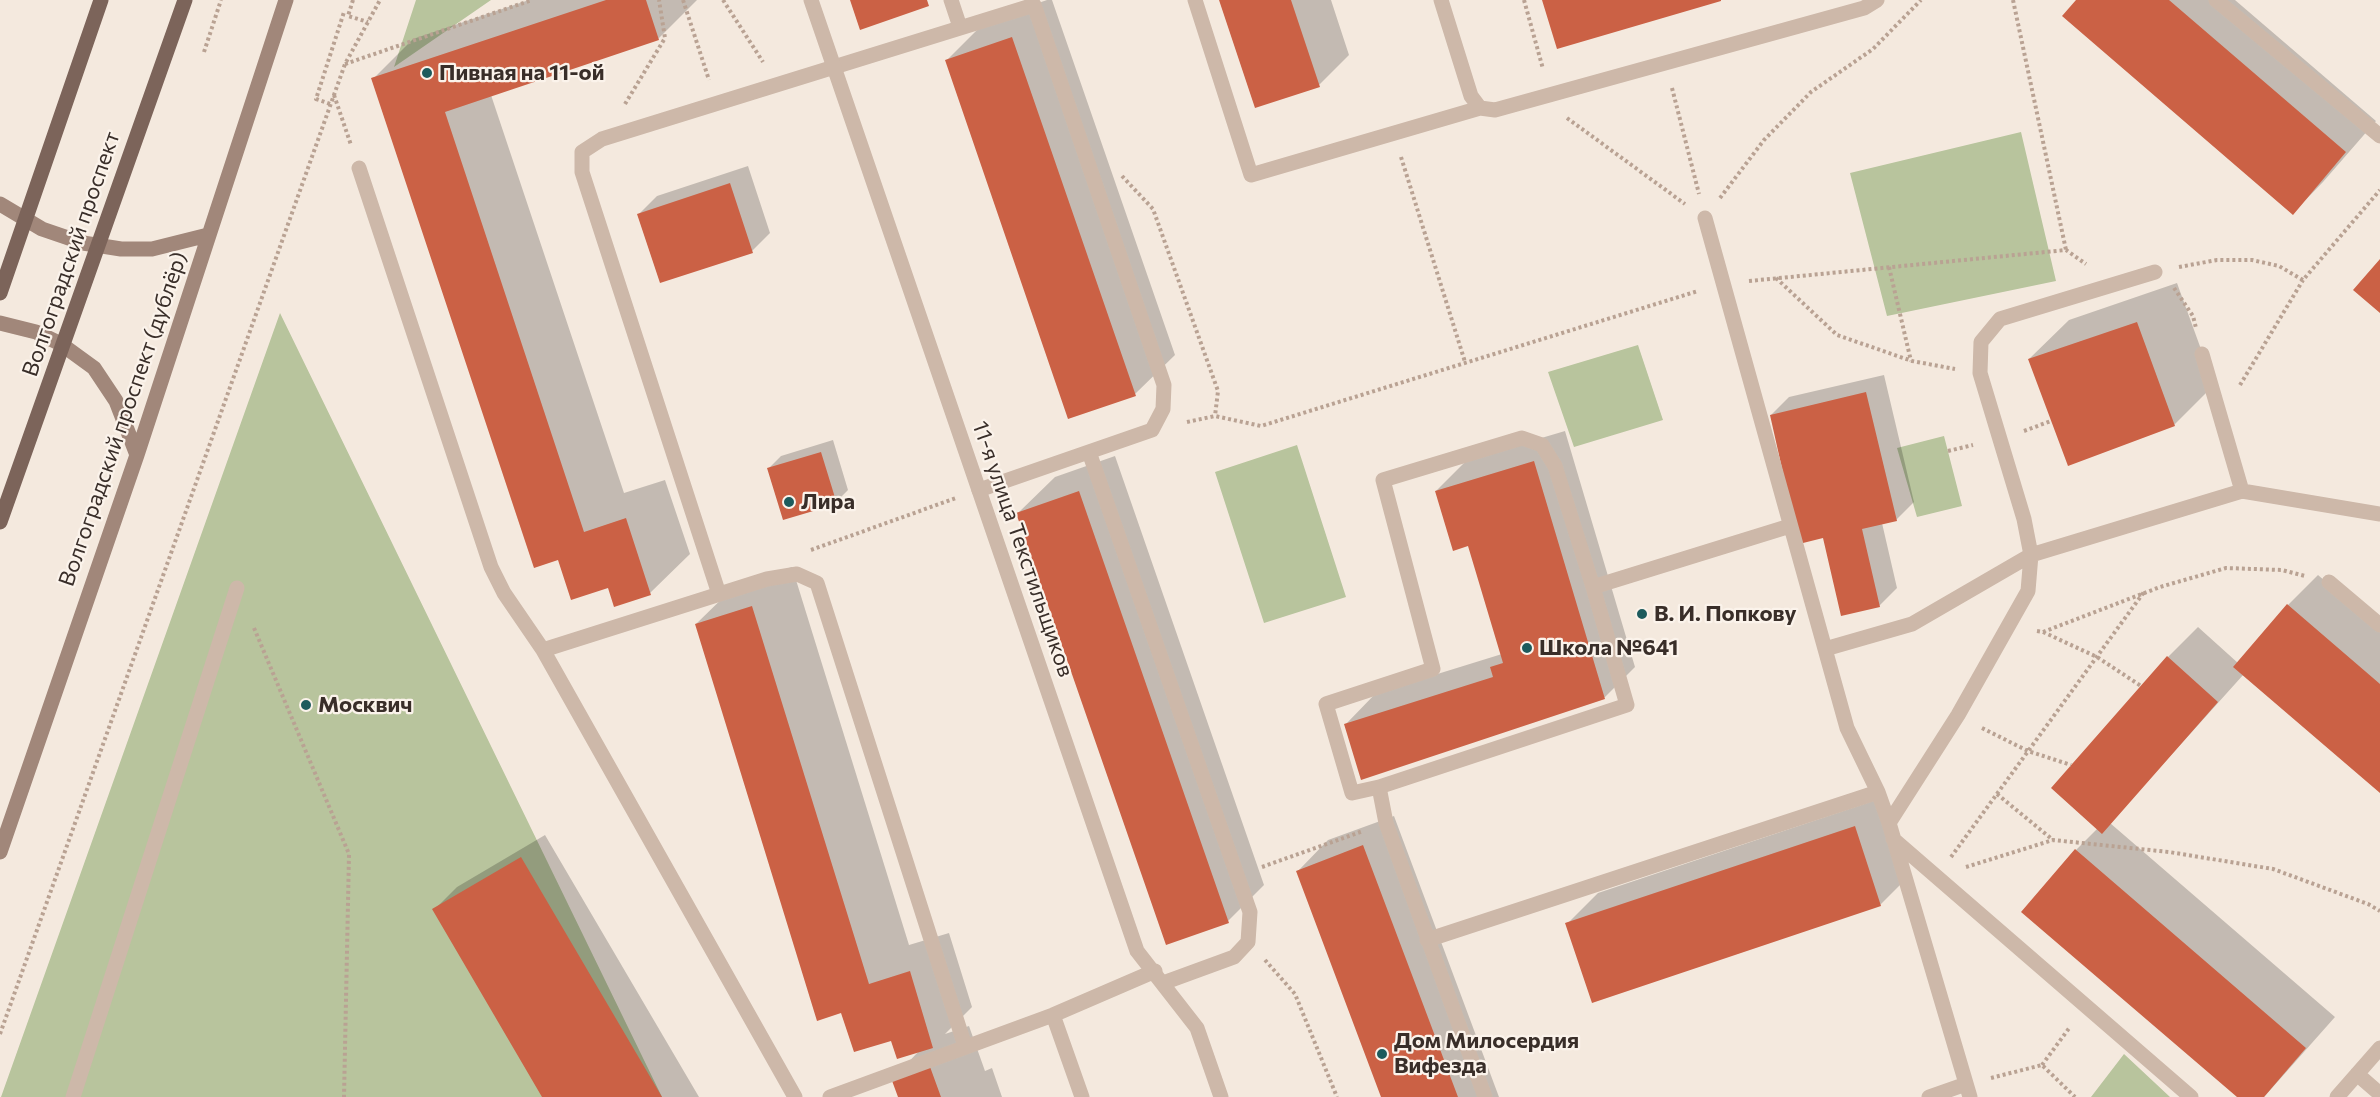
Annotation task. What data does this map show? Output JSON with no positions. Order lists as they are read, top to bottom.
{
  "streets": {
    "main road": ["Волгоградский проспект", "Волгоградский проспект (дублёр)"],
    "street": ["11-я улица Текстильщиков"]
  },
  "places": [
    "Пивная на 11-ой",
    "Лира",
    "В. И. Попкову",
    "Школа №641",
    "Москвич",
    "Дом Милосердия Вифезда"
  ]
}
